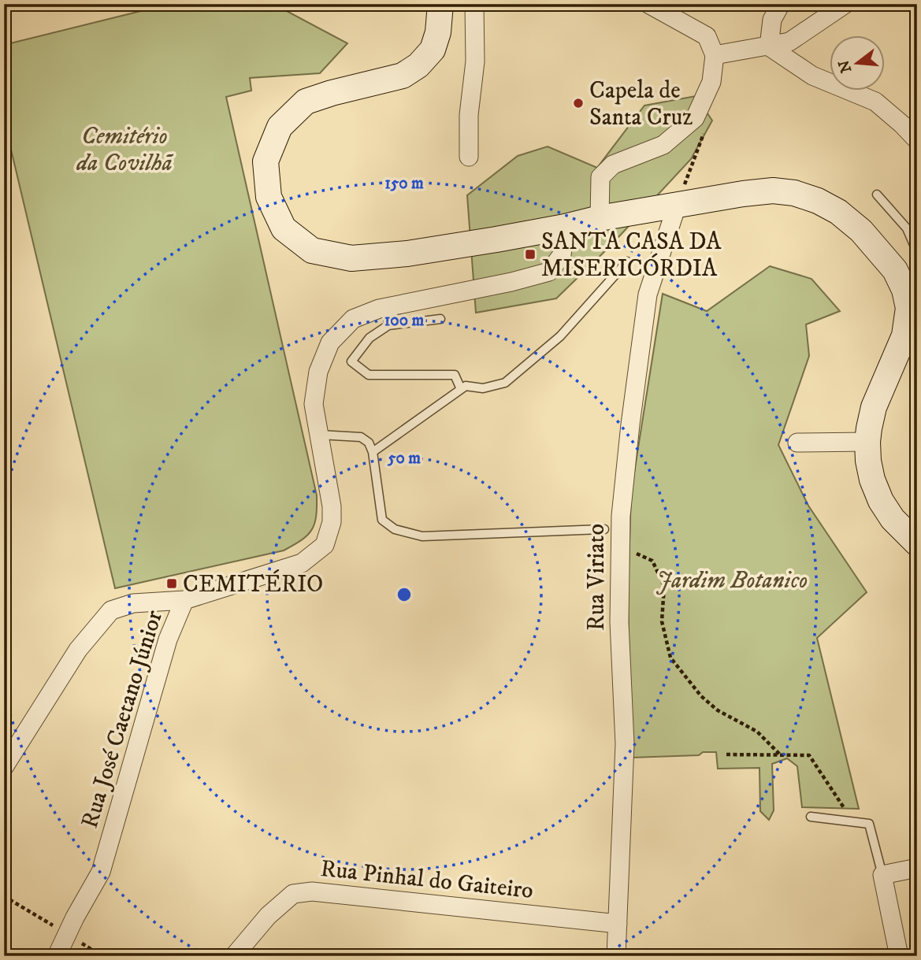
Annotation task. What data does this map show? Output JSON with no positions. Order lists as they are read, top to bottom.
{
  "streets": {
    "street": ["Rua Viriato", "Rua José Caetano Júnior", "Rua Pinhal do Gaiteiro"]
  },
  "crossings": [
    ["Rua Viriato", "Rua Pinhal do Gaiteiro"]
  ],
  "parks": ["Cemitério da Covilhã", "Jardim Botanico"],
  "places": {
    "other": ["Capela de Santa Cruz"],
    "transit": ["SANTA CASA DA MISERICÓRDIA", "CEMITÉRIO"]
  },
  "north": "left",
  "rings": ["150 m", "100 m", "50 m"]
}
